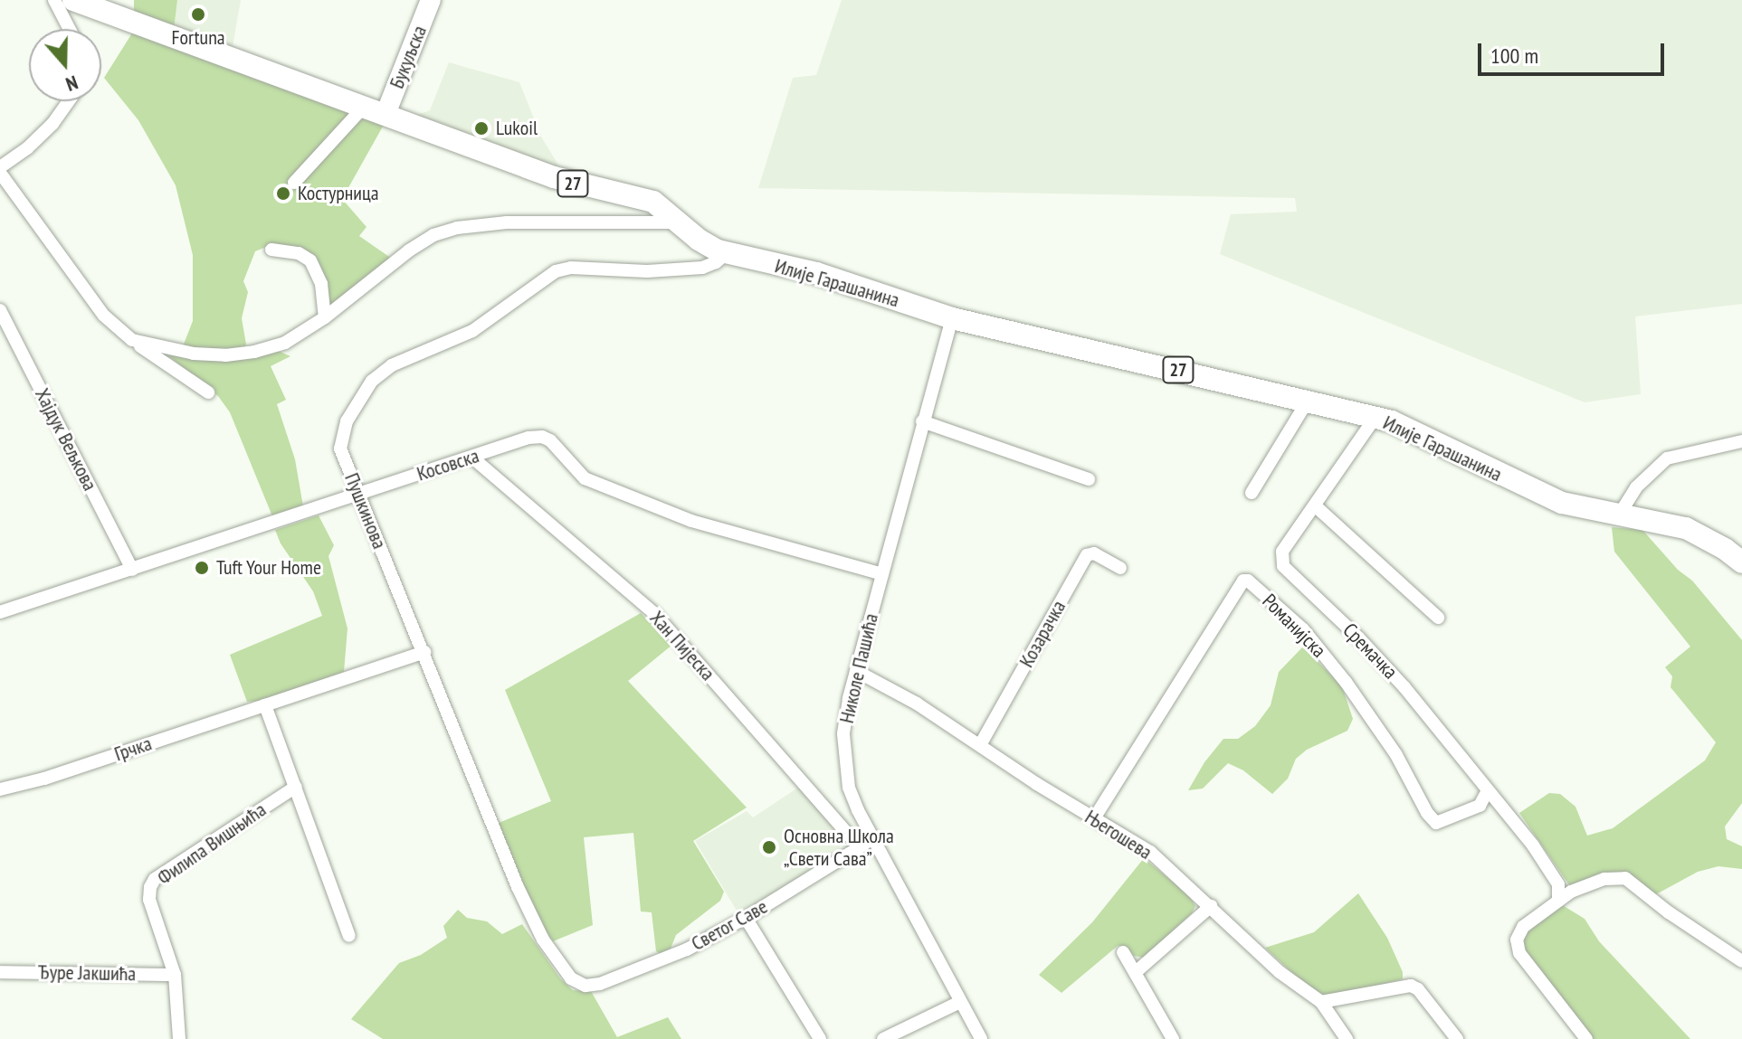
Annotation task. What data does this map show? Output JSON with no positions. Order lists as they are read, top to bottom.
{
  "streets": {
    "main road": ["Букуљска", "27", "Илије Гарашанина"],
    "street": [
      "Хајдук Вељкова",
      "Косовска",
      "Пушкинова",
      "Романијска",
      "Козарачка",
      "Хан Пијеска",
      "Сремачка",
      "Николе Пашића",
      "Грчка",
      "Његошева",
      "Филипа Вишњића",
      "Светог Саве",
      "Ђуре Јакшића"
    ]
  },
  "crossings": [
    ["Букуљска", "Илије Гарашанина"],
    ["27", "Илије Гарашанина"],
    ["Илије Гарашанина", "Пушкинова"],
    ["Илије Гарашанина", "Сремачка"],
    ["Илије Гарашанина", "Николе Пашића"],
    ["Хајдук Вељкова", "Косовска"],
    ["Косовска", "Пушкинова"],
    ["Косовска", "Хан Пијеска"],
    ["Косовска", "Николе Пашића"],
    ["Пушкинова", "Грчка"],
    ["Пушкинова", "Светог Саве"],
    ["Романијска", "Сремачка"],
    ["Романијска", "Његошева"],
    ["Козарачка", "Његошева"],
    ["Хан Пијеска", "Светог Саве"],
    ["Николе Пашића", "Његошева"],
    ["Филипа Вишњића", "Ђуре Јакшића"]
  ],
  "places": [
    "Fortuna",
    "Lukoil",
    "Костурница",
    "Tuft Your Home",
    "Основна Школа „Свети Сава”"
  ],
  "scale_bar": "100 m",
  "north": "bottom"
}
